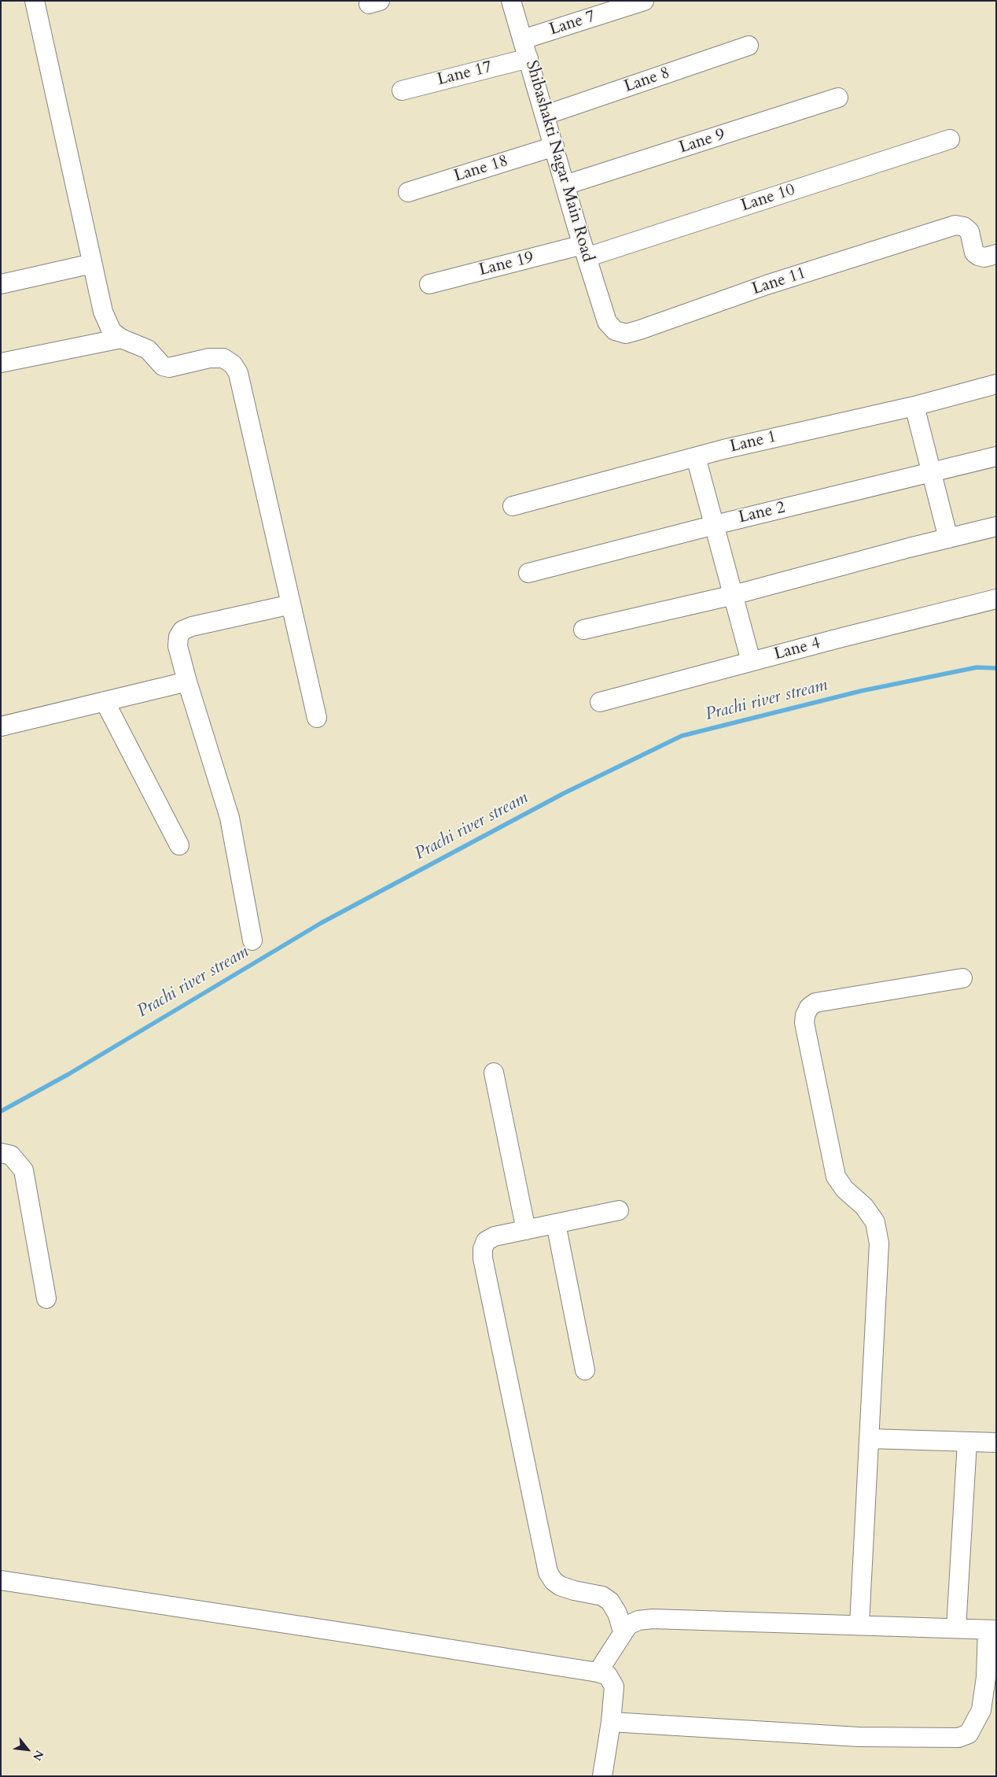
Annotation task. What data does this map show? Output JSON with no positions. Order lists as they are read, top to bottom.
{
  "streets": {
    "street": [
      "Lane 7",
      "Lane 17",
      "Lane 8",
      "Lane 9",
      "Shibashakti Nagar Main Road",
      "Lane 18",
      "Lane 10",
      "Lane 19",
      "Lane 11",
      "Lane 1",
      "Lane 2",
      "Lane 4"
    ]
  },
  "crossings": [
    ["Lane 7", "Shibashakti Nagar Main Road"],
    ["Lane 17", "Shibashakti Nagar Main Road"],
    ["Lane 8", "Shibashakti Nagar Main Road"],
    ["Lane 9", "Shibashakti Nagar Main Road"],
    ["Shibashakti Nagar Main Road", "Lane 18"],
    ["Shibashakti Nagar Main Road", "Lane 10"],
    ["Shibashakti Nagar Main Road", "Lane 19"],
    ["Shibashakti Nagar Main Road", "Lane 11"],
    ["Lane 10", "Lane 19"]
  ],
  "water": ["Prachi river stream"],
  "north": "bottom right"
}
